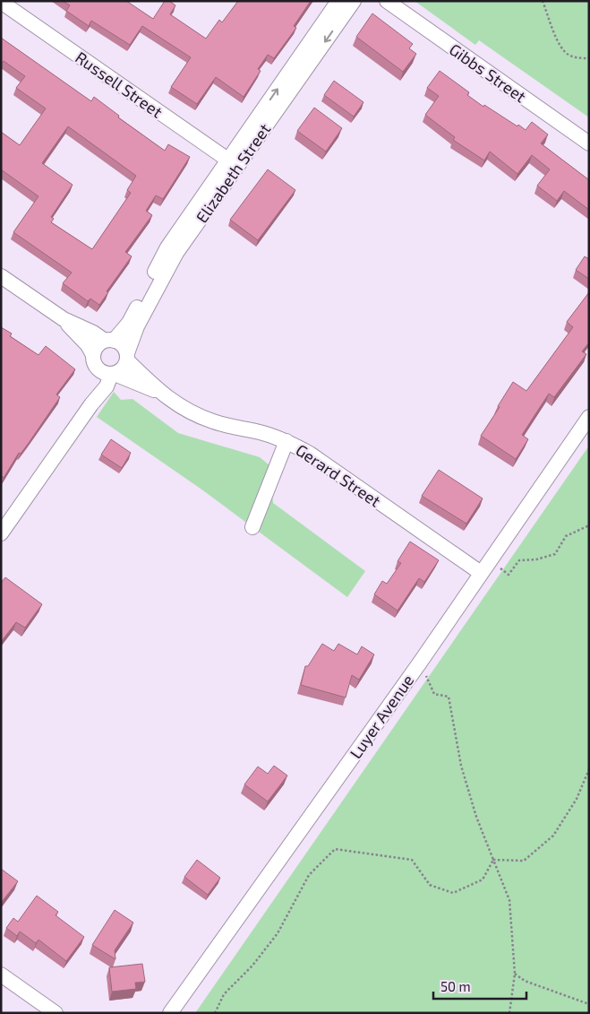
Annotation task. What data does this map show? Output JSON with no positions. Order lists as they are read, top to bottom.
{
  "streets": {
    "street": [
      "Gibbs Street",
      "Russell Street",
      "Elizabeth Street",
      "Gerard Street",
      "Luyer Avenue"
    ]
  },
  "crossings": [
    ["Russell Street", "Elizabeth Street"],
    ["Elizabeth Street", "Gerard Street"],
    ["Gerard Street", "Luyer Avenue"]
  ],
  "scale_bar": "50 m"
}
